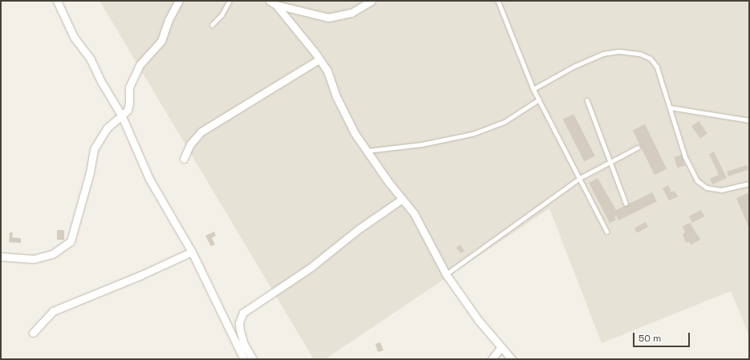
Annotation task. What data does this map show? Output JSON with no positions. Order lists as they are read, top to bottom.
{
  "scale_bar": "50 m"
}
